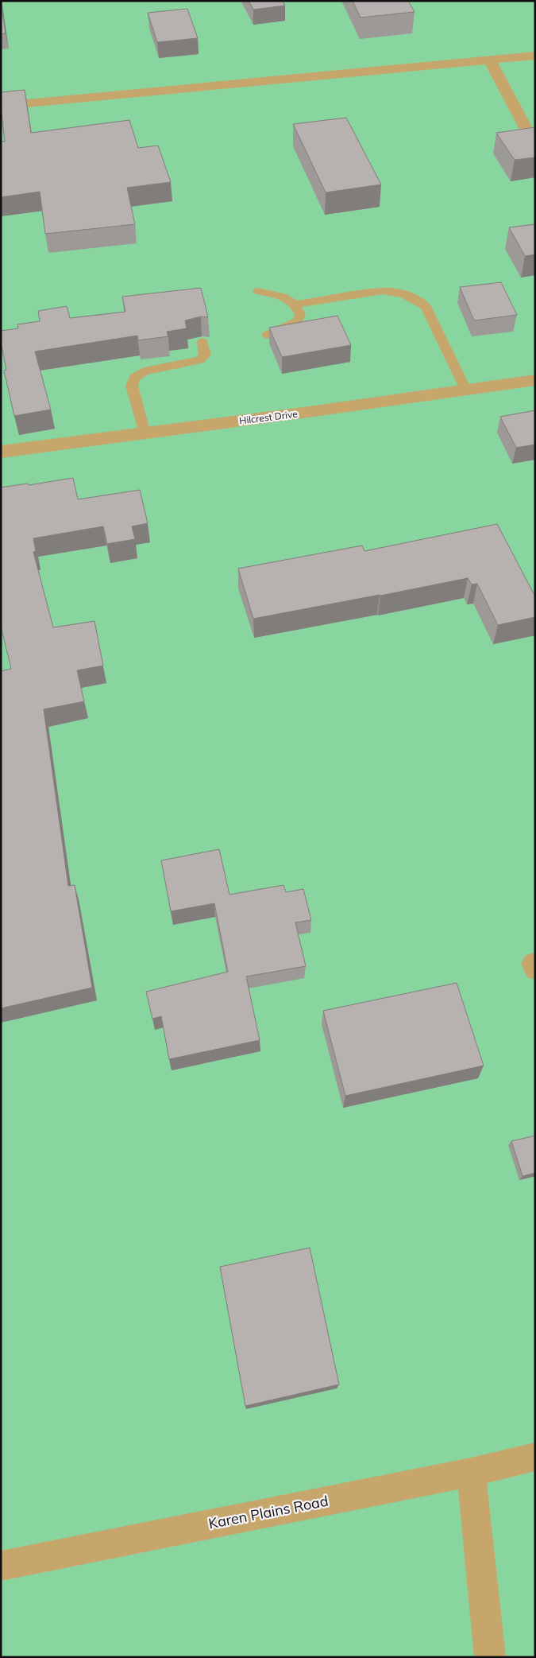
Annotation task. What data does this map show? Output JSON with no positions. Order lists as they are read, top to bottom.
{
  "streets": {
    "street": ["Hilcrest Drive", "Karen Plains Road"]
  }
}
